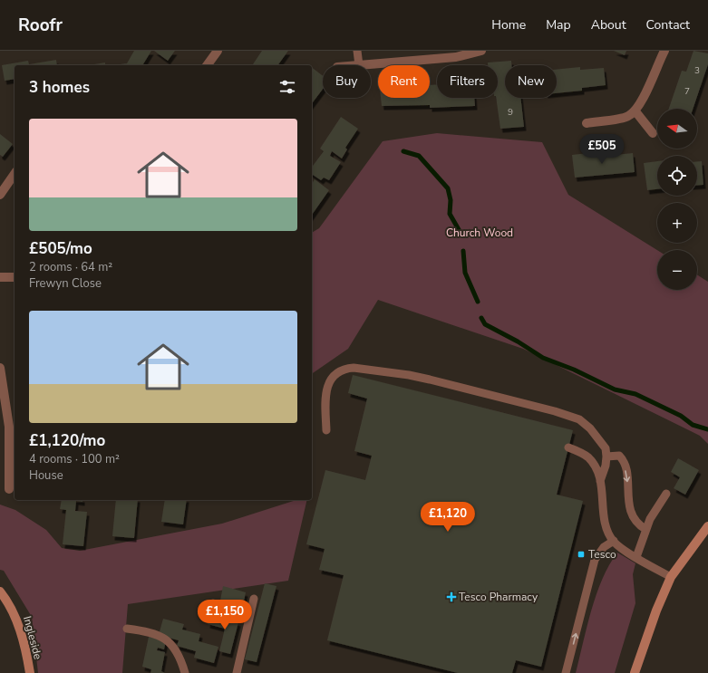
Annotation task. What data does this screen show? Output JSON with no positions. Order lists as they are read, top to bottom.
{
  "streets": {
    "street": ["Ingleside"]
  },
  "parks": ["Church Wood"],
  "places": {
    "transit": ["Tesco"],
    "health": ["Tesco Pharmacy"]
  },
  "house_numbers": ["3", "7", "9"],
  "north": "left",
  "page": {
    "header": "Roofr",
    "nav": [
      "Home",
      "Map",
      "About",
      "Contact"
    ],
    "chip": [
      "Buy",
      "Rent",
      "Filters",
      "New"
    ],
    "heading": "3 homes",
    "map_buttons": ["+", "−"],
    "list": [
      {
        "name": "£505/mo",
        "note": "2 rooms · 64 m² · Frewyn Close"
      },
      {
        "name": "£1,120/mo",
        "note": "4 rooms · 100 m² · House"
      }
    ],
    "price": ["£505", "£1,120", "£1,150"]
  }
}
